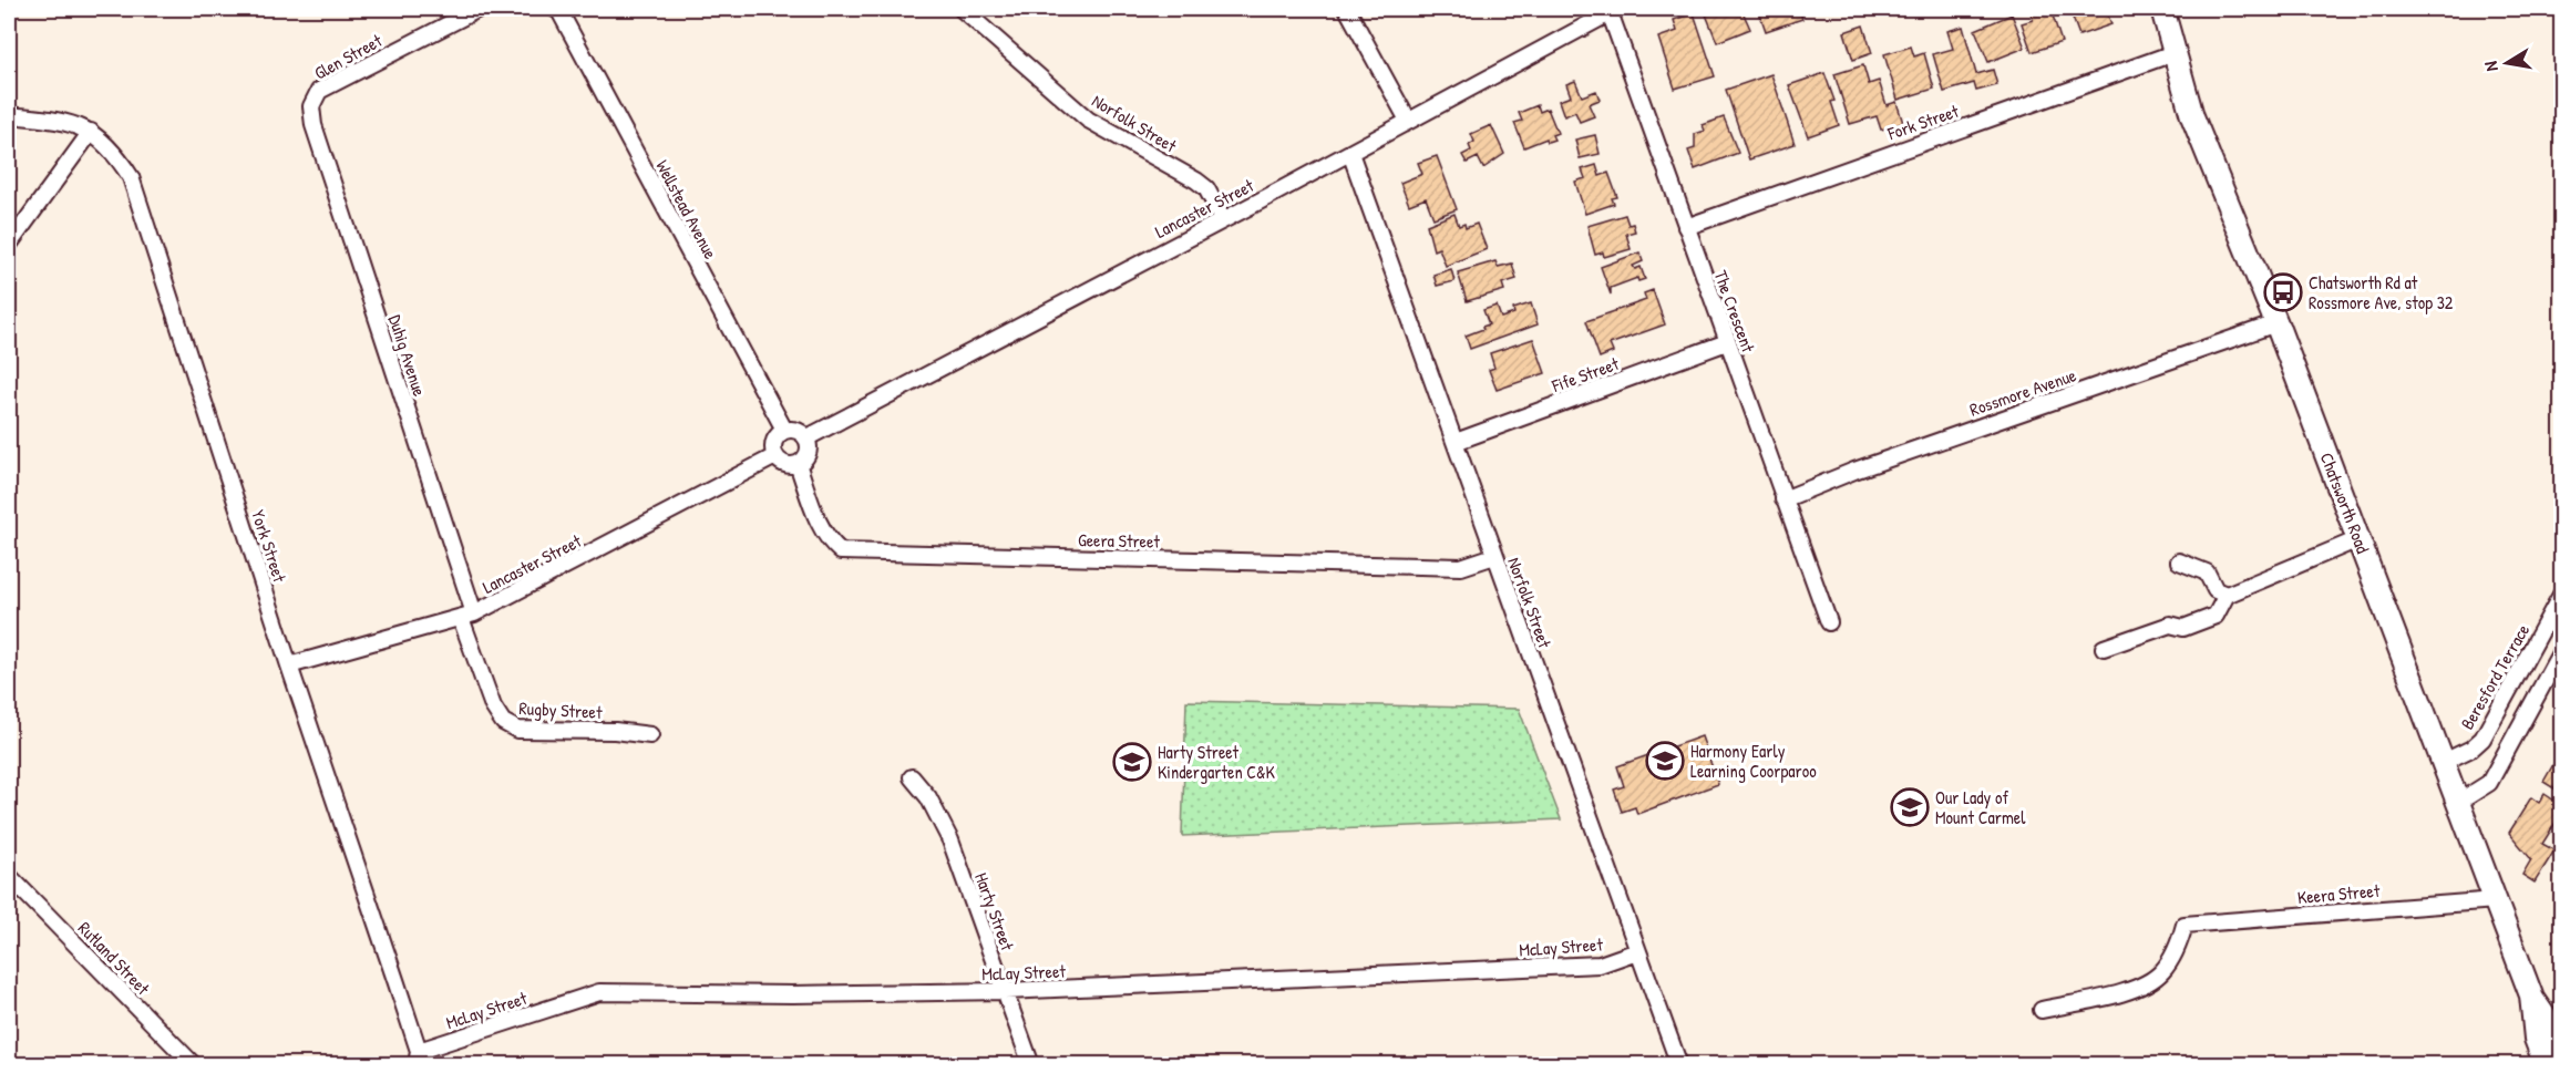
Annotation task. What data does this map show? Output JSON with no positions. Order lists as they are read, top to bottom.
{
  "streets": {
    "main road": ["Chatsworth Road"],
    "street": [
      "Glen Street",
      "Fork Street",
      "Norfolk Street",
      "Lancaster Street",
      "Wellstead Avenue",
      "The Crescent",
      "Duhig Avenue",
      "Fife Street",
      "Rossmore Avenue",
      "Geera Street",
      "York Street",
      "Beresford Terrace",
      "Rugby Street",
      "Keera Street",
      "Harty Street",
      "McLay Street",
      "Rutland Street"
    ]
  },
  "crossings": [
    ["Glen Street", "Duhig Avenue"],
    ["Fork Street", "The Crescent"],
    ["Fork Street", "Chatsworth Road"],
    ["Norfolk Street", "Lancaster Street"],
    ["Norfolk Street", "Fife Street"],
    ["Norfolk Street", "Geera Street"],
    ["Norfolk Street", "McLay Street"],
    ["Lancaster Street", "Wellstead Avenue"],
    ["Lancaster Street", "The Crescent"],
    ["Lancaster Street", "Duhig Avenue"],
    ["Lancaster Street", "Geera Street"],
    ["Lancaster Street", "York Street"],
    ["Lancaster Street", "Rugby Street"],
    ["Wellstead Avenue", "Geera Street"],
    ["The Crescent", "Fife Street"],
    ["The Crescent", "Rossmore Avenue"],
    ["Duhig Avenue", "Rugby Street"],
    ["Rossmore Avenue", "Chatsworth Road"],
    ["Chatsworth Road", "Beresford Terrace"],
    ["Chatsworth Road", "Keera Street"],
    ["York Street", "McLay Street"],
    ["Harty Street", "McLay Street"]
  ],
  "places": {
    "bus stop": ["Chatsworth Rd at Rossmore Ave, stop 32"],
    "school or university": ["Harmony Early Learning Coorparoo", "Harty Street Kindergarten C&K", "Our Lady of Mount Carmel"]
  },
  "north": "left"
}
